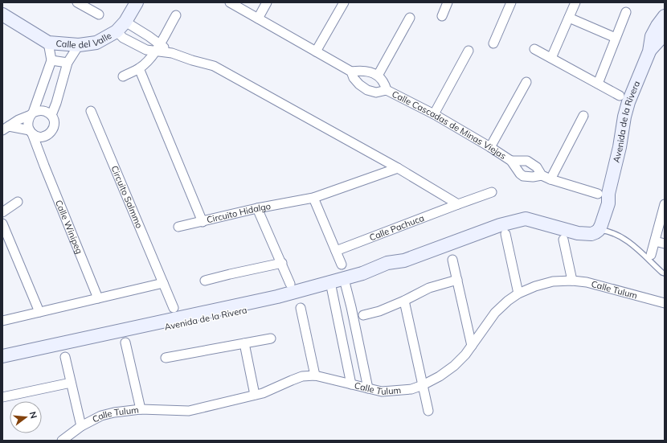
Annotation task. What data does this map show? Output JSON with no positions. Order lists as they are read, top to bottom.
{
  "streets": {
    "street": [
      "Calle del Valle",
      "Avenida de la Rivera",
      "Calle Cascadas de Minas Viejas",
      "Circuito Salmmo",
      "Circuito Hidalgo",
      "Calle Winipeg",
      "Calle Pachuca",
      "Calle Tulum"
    ]
  },
  "crossings": [
    ["Avenida de la Rivera", "Calle Cascadas de Minas Viejas"]
  ],
  "north": "right"
}
